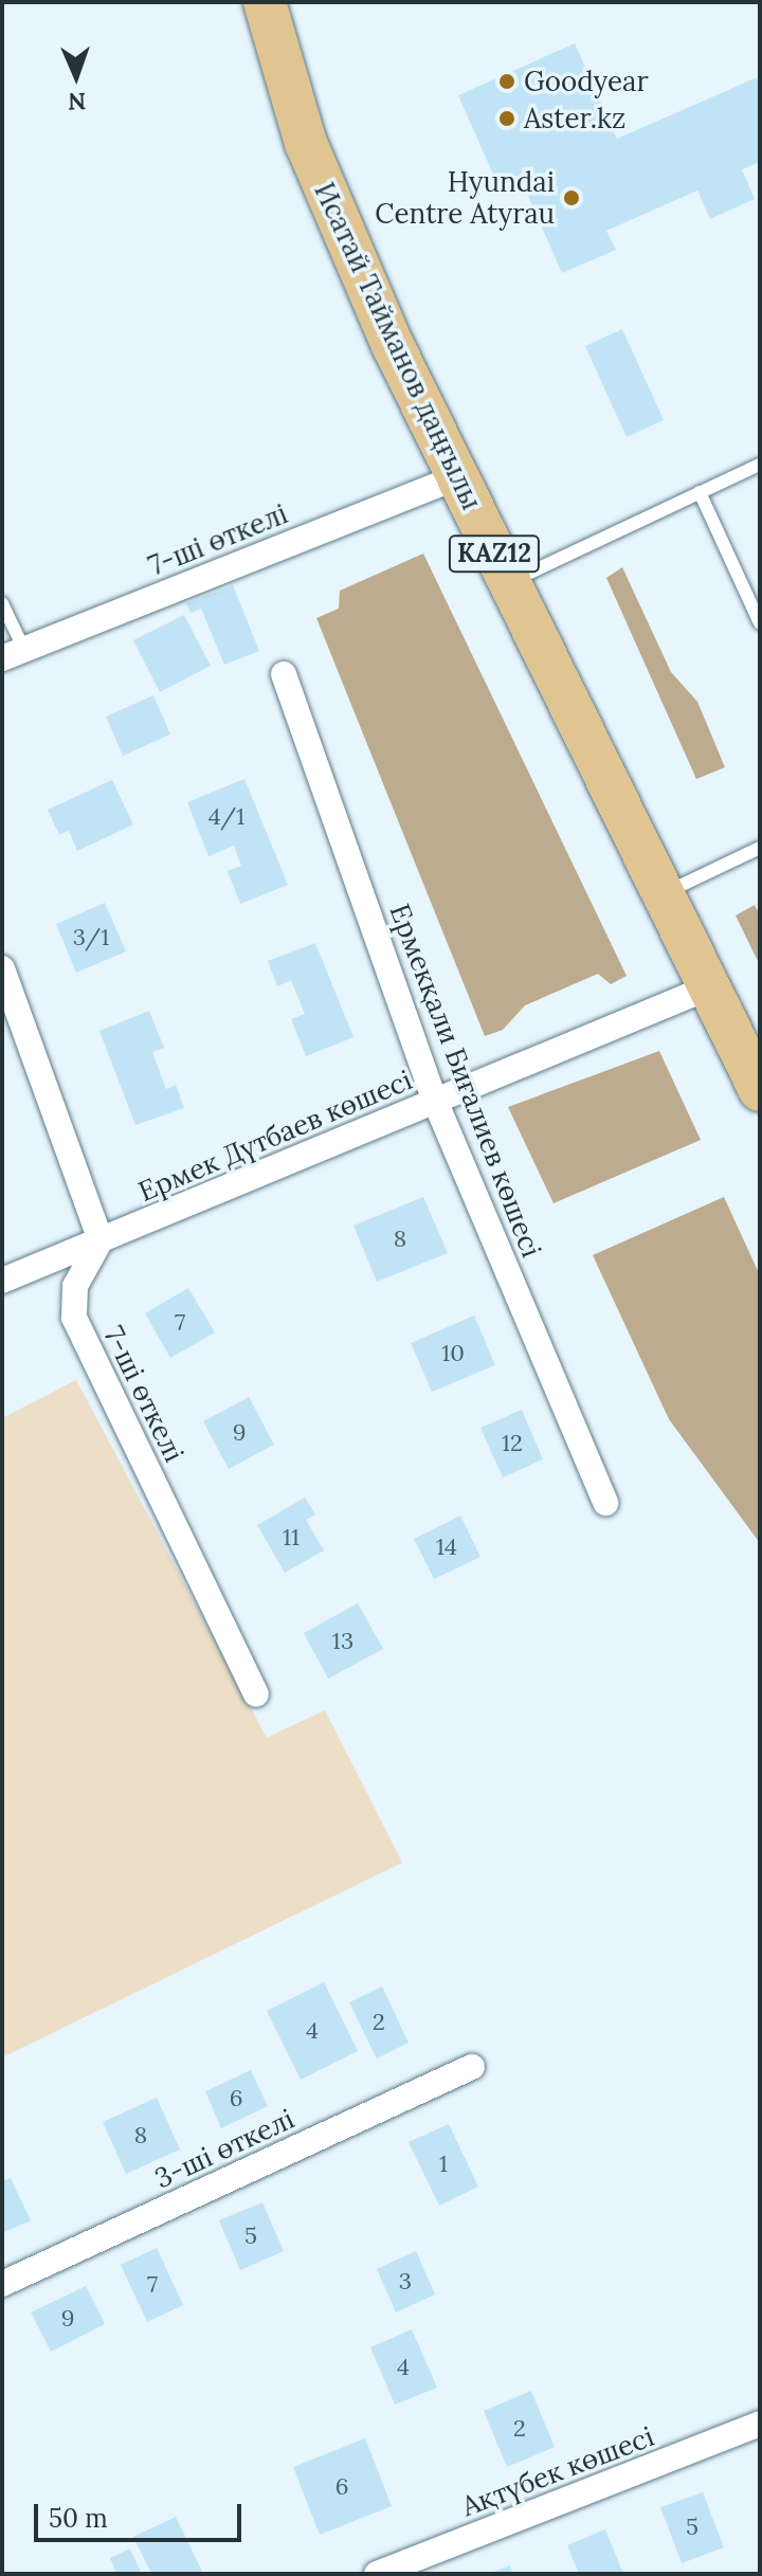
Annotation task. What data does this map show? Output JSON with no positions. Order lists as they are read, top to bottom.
{
  "streets": {
    "main road": ["Исатай Тайманов даңғылы", "KAZ12"],
    "street": [
      "7-шi өткелi",
      "Ермекқали Биғалиев көшесі",
      "Ермек Дүтбаев көшесi",
      "3-шi өткелi",
      "Ақтүбек көшесi"
    ]
  },
  "crossings": [
    ["Исатай Тайманов даңғылы", "7-шi өткелi"],
    ["Исатай Тайманов даңғылы", "Ермек Дүтбаев көшесi"],
    ["7-шi өткелi", "Ермек Дүтбаев көшесi"],
    ["Ермекқали Биғалиев көшесі", "Ермек Дүтбаев көшесi"]
  ],
  "places": ["Goodyear", "Aster.kz", "Hyundai Centre Atyrau"],
  "house_numbers": [
    "4/1",
    "3/1",
    "8",
    "7",
    "10",
    "9",
    "12",
    "11",
    "14",
    "13",
    "2",
    "4",
    "6",
    "8",
    "1",
    "5",
    "3",
    "7",
    "9",
    "4",
    "2",
    "6",
    "5"
  ],
  "scale_bar": "50 m",
  "north": "bottom"
}
